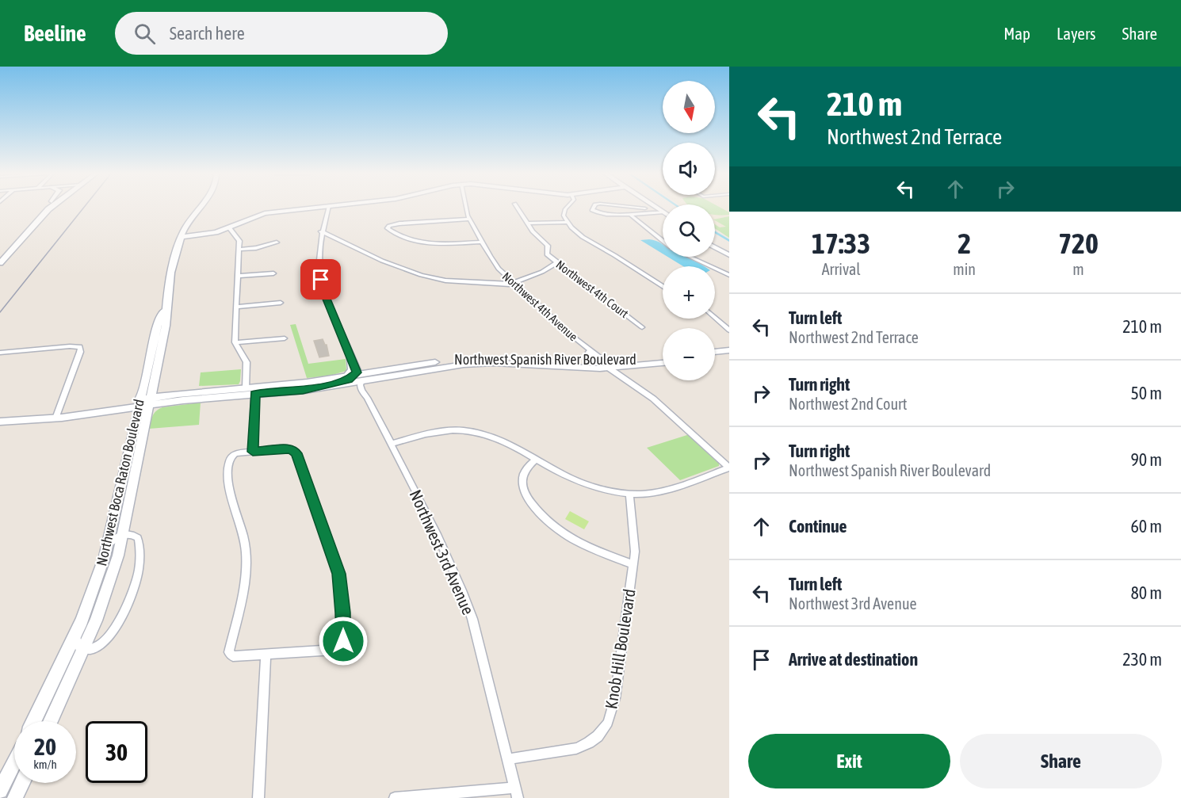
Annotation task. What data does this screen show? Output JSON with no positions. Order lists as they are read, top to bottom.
{
  "streets": {
    "street": [
      "Northwest 4th Court",
      "Northwest 4th Avenue",
      "Northwest Spanish River Boulevard",
      "Northwest Boca Raton Boulevard",
      "Northwest 3rd Avenue",
      "Knob Hill Boulevard"
    ]
  },
  "crossings": [
    ["Northwest 4th Avenue", "Northwest Spanish River Boulevard"],
    ["Northwest Spanish River Boulevard", "Northwest Boca Raton Boulevard"],
    ["Northwest Spanish River Boulevard", "Northwest 3rd Avenue"],
    ["Northwest 3rd Avenue", "Knob Hill Boulevard"]
  ],
  "north": "bottom",
  "page": {
    "header": "Beeline",
    "search": "Search here",
    "nav": ["Map", "Layers", "Share"],
    "turn": ["210 m", "Northwest 2nd Terrace"],
    "map_buttons": ["+", "−"],
    "eta": [
      "17:33",
      "Arrival",
      "2",
      "min",
      "720",
      "m"
    ],
    "list": [
      {
        "name": "Turn left",
        "note": "Northwest 2nd Terrace",
        "value": "210 m"
      },
      {
        "name": "Turn right",
        "note": "Northwest 2nd Court",
        "value": "50 m"
      },
      {
        "name": "Turn right",
        "note": "Northwest Spanish River Boulevard",
        "value": "90 m"
      },
      {
        "name": "Continue",
        "value": "60 m"
      },
      {
        "name": "Turn left",
        "note": "Northwest 3rd Avenue",
        "value": "80 m"
      },
      {
        "name": "Arrive at destination",
        "value": "230 m"
      }
    ],
    "speed": "20 km/h",
    "limit": "30",
    "buttons": ["Exit", "Share"]
  }
}
